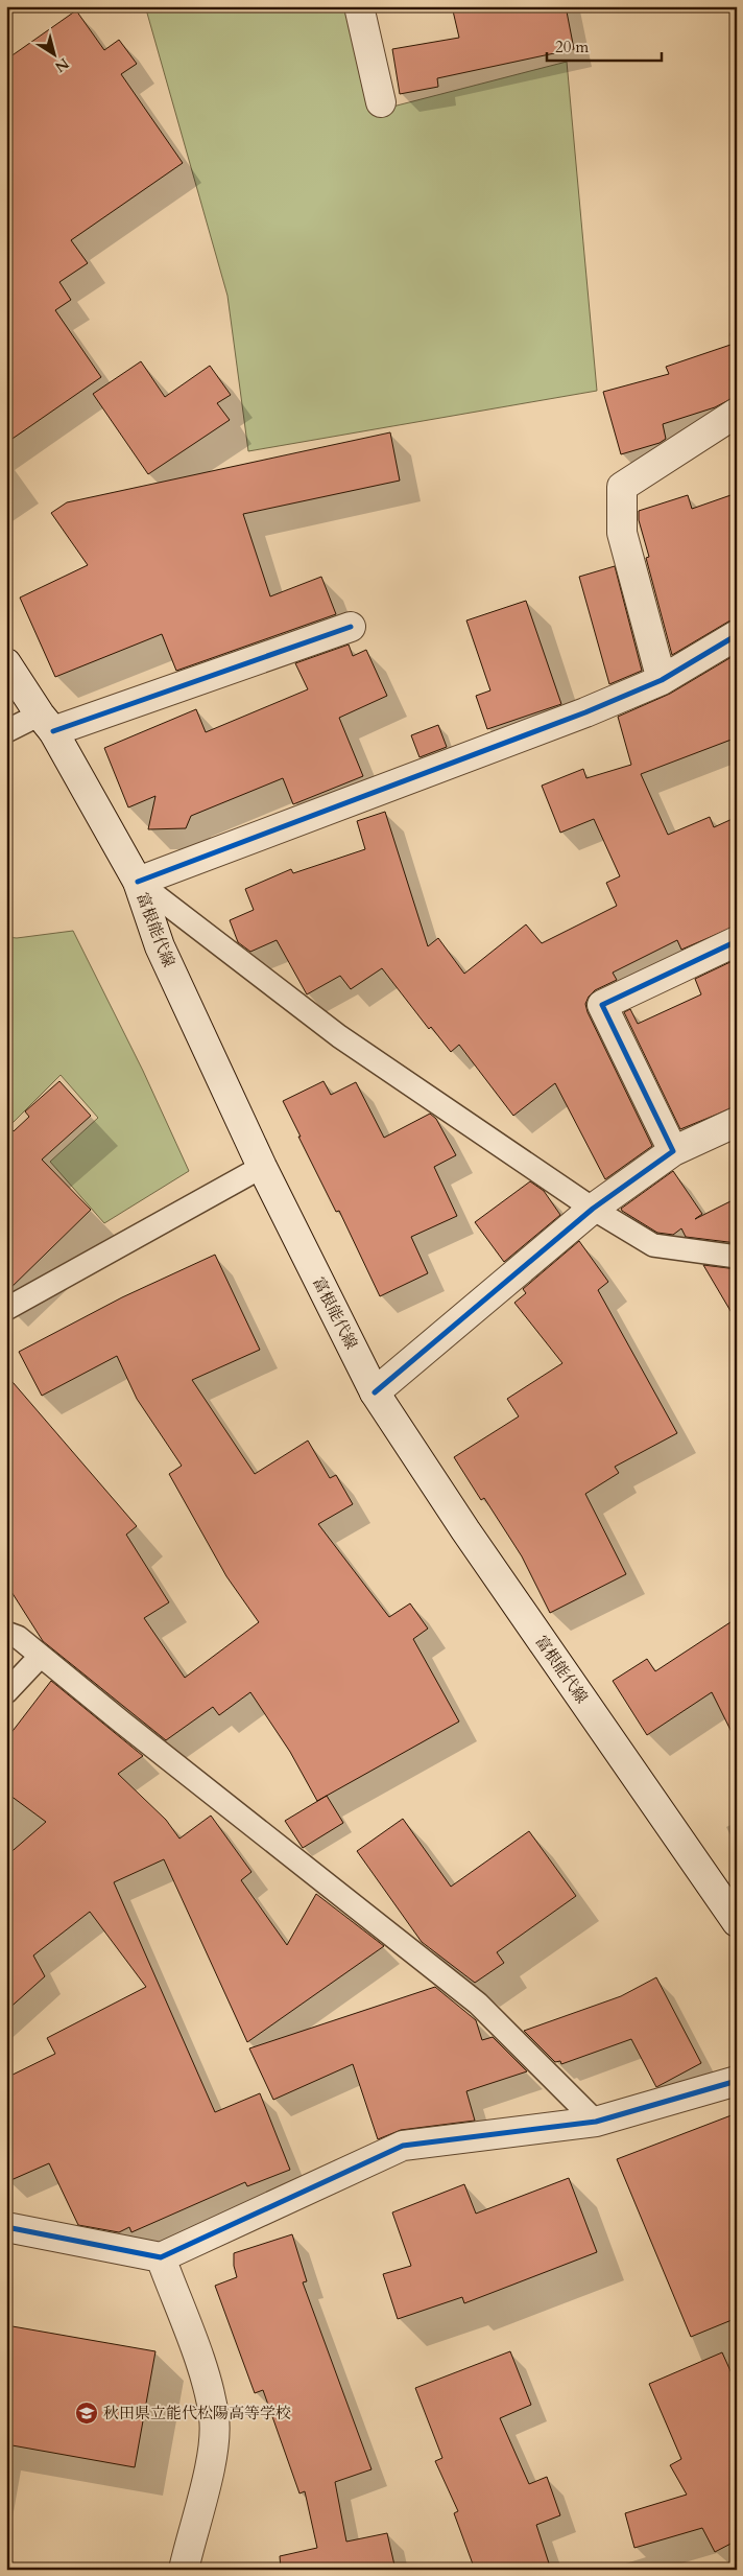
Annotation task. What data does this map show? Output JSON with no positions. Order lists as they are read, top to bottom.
{
  "streets": {
    "street": ["富根能代線"]
  },
  "places": {
    "school or university": ["秋田県立能代松陽高等学校"]
  },
  "scale_bar": "20 m",
  "north": "bottom right"
}
